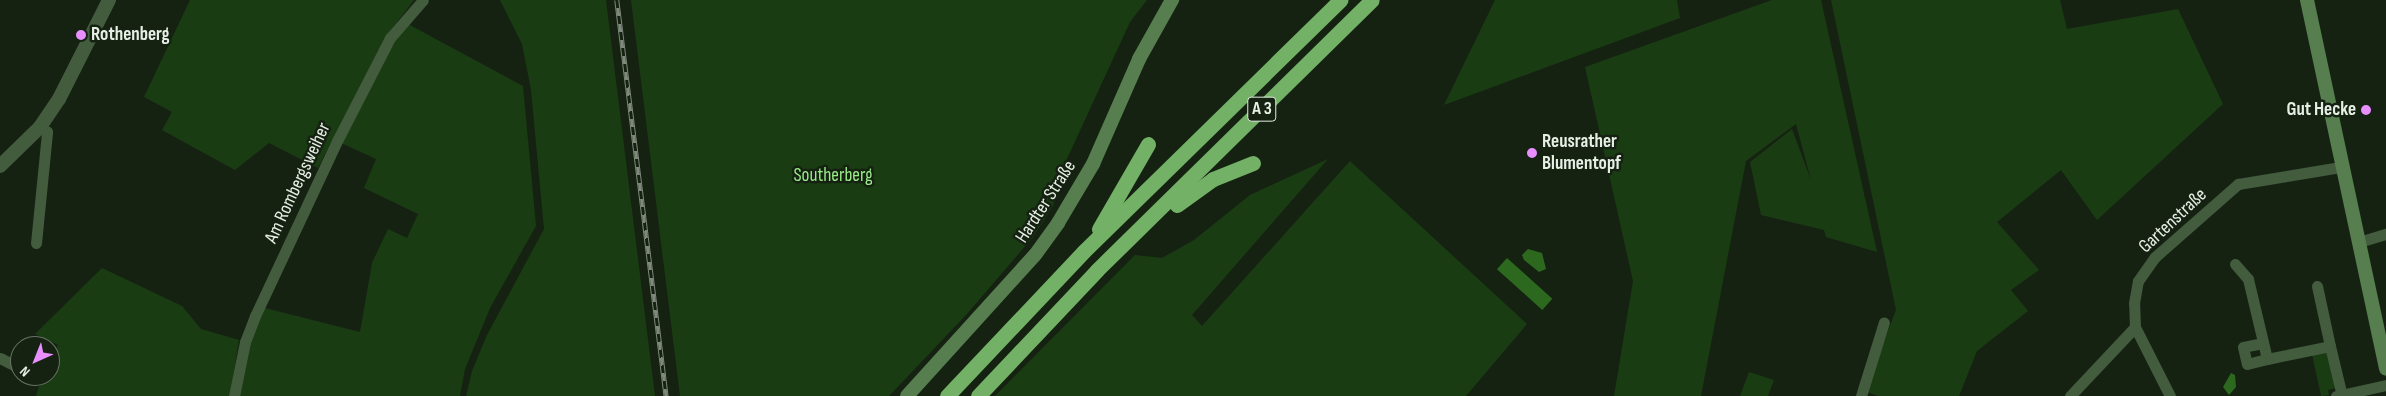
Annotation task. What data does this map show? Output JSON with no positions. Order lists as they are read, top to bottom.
{
  "streets": {
    "highway": ["A 3"],
    "main road": ["Hardter Straße"],
    "street": ["Am Rombergsweiher", "Gartenstraße"]
  },
  "parks": ["Southerberg"],
  "places": ["Rothenberg", "Gut Hecke", "Reusrather Blumentopf"],
  "north": "bottom left"
}
